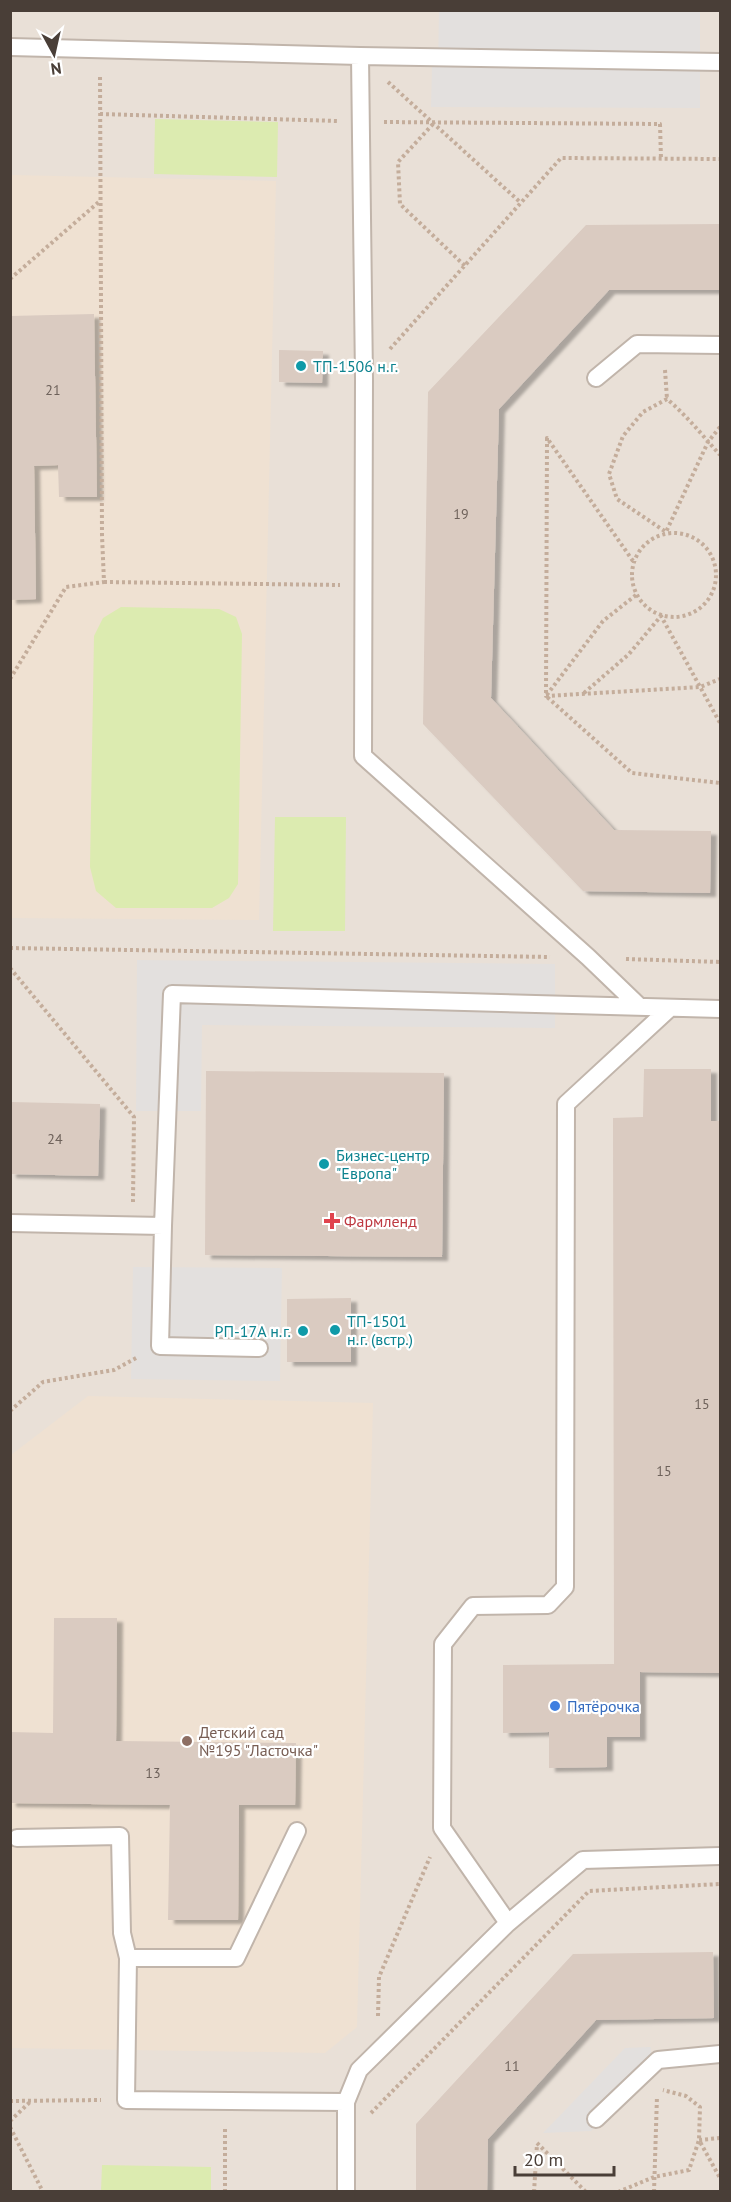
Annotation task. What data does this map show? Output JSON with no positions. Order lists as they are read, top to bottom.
{
  "places": {
    "other": [
      "ТП-1506 н.г.",
      "Бизнес-центр \"Европа\"",
      "ТП-1501 н.г. (встр.)",
      "РП-17А н.г.",
      "Пятёрочка",
      "Детский сад №195 \"Ласточка\""
    ],
    "health": ["Фармленд"]
  },
  "house_numbers": [
    "21",
    "19",
    "24",
    "15",
    "15",
    "13",
    "11"
  ],
  "scale_bar": "20 m",
  "north": "bottom"
}
